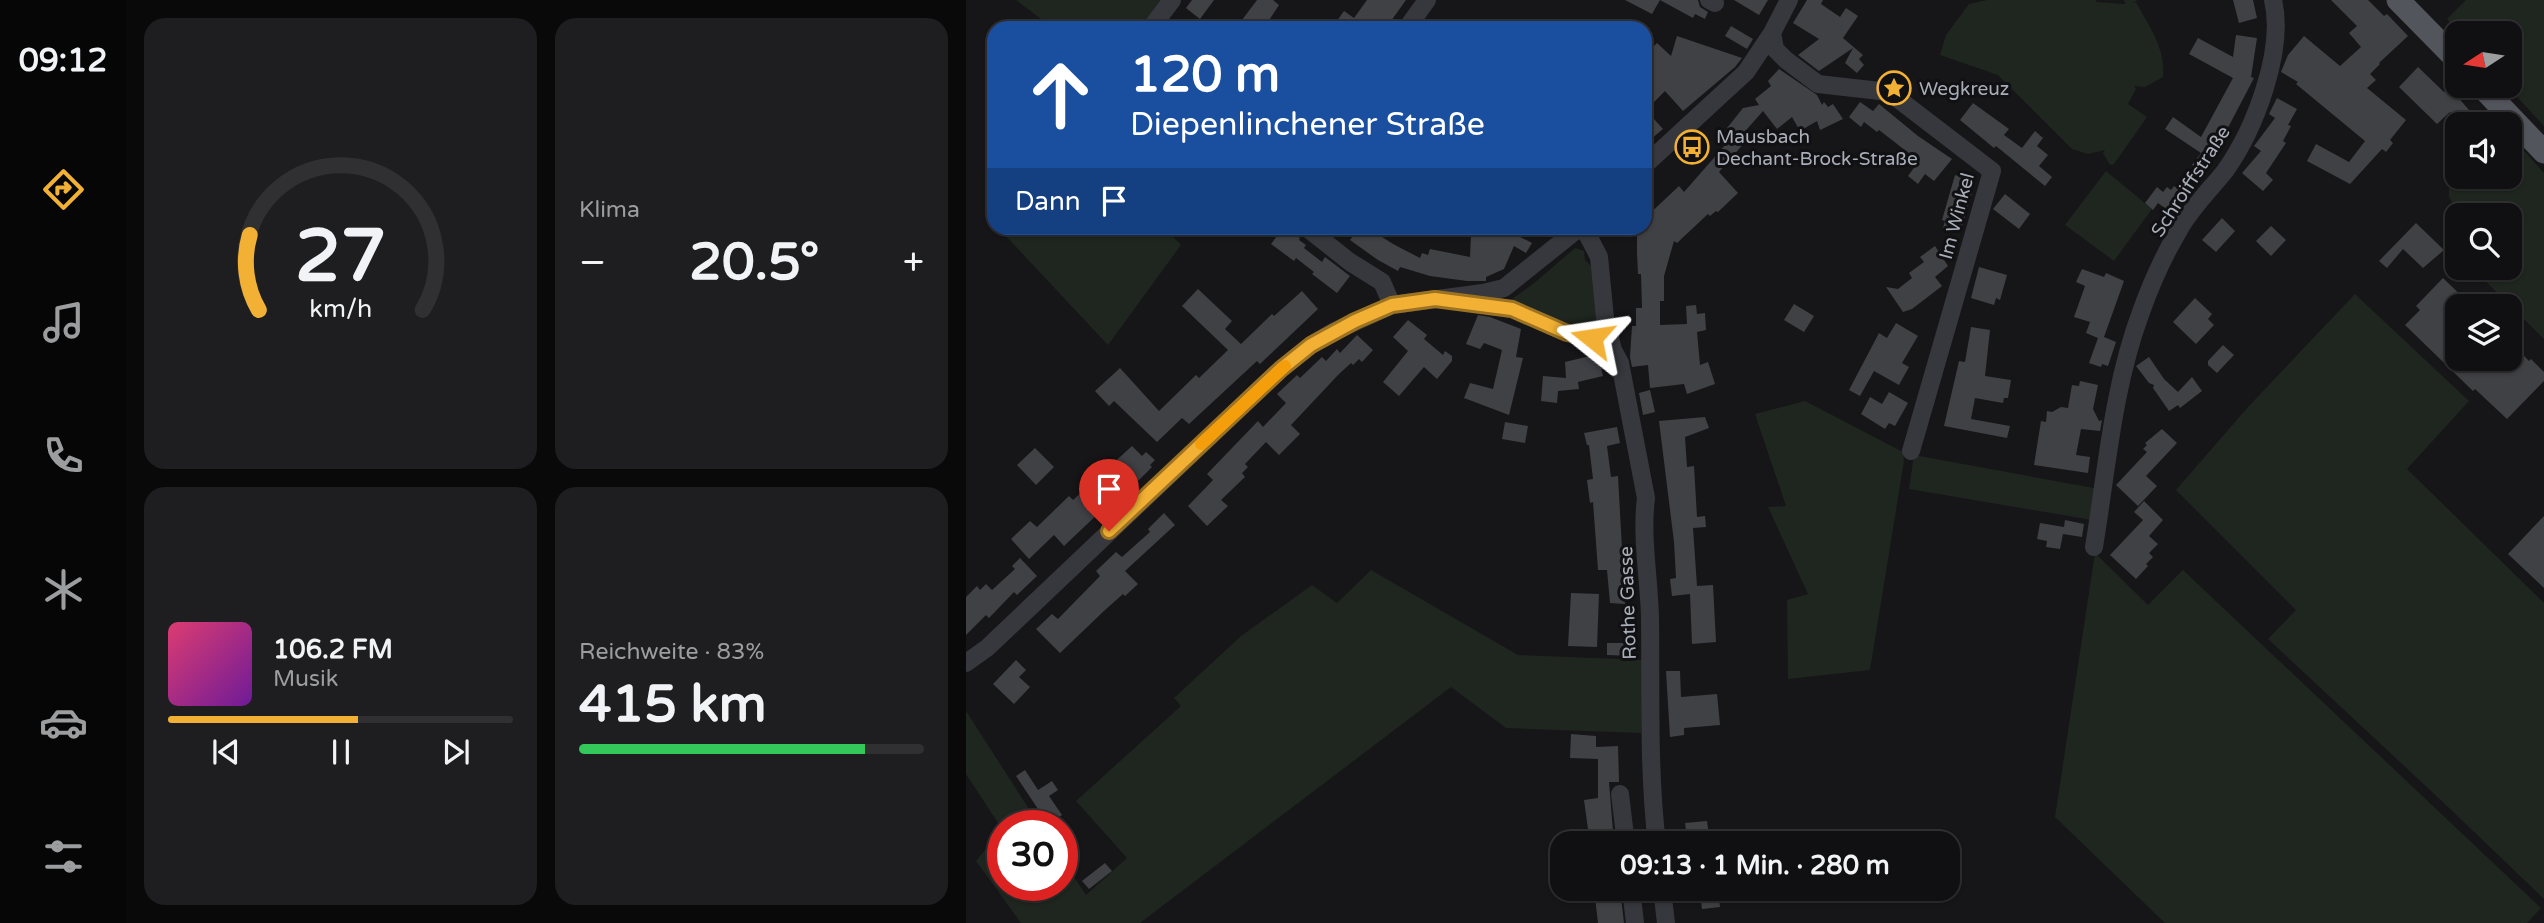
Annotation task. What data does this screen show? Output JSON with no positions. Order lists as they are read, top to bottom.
{
  "streets": {
    "street": ["Schroiffstraße", "Im Winkel", "Rothe Gasse"]
  },
  "places": {
    "place": ["Wegkreuz"],
    "bus stop": ["Mausbach Dechant-Brock-Straße"]
  },
  "north": "left",
  "page": {
    "tabs": "09:12",
    "tile": [
      "Klima",
      ["Reichweite · 83%", "415 km"]
    ],
    "turn": ["120 m", "Diepenlinchener Straße"],
    "then": "Dann",
    "heat": ["−", "20.5°", "+"],
    "song": ["106.2 FM", "Musik"],
    "limit": "30",
    "trip": "09:13 · 1 Min. · 280 m",
    "gauge": ["27", "km/h"]
  }
}
